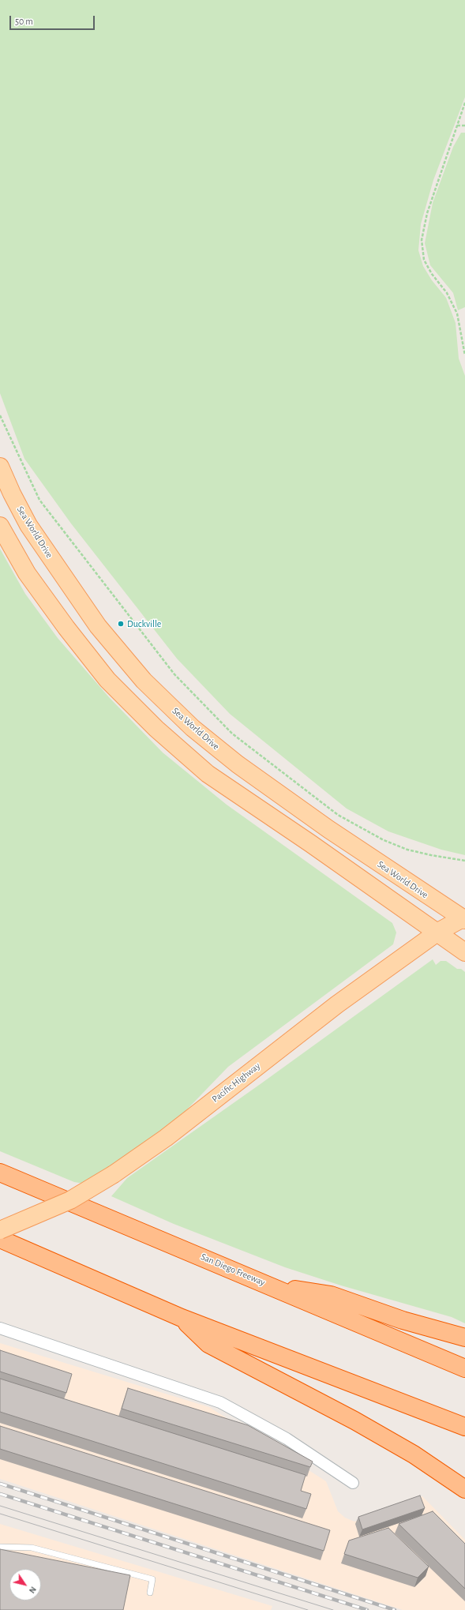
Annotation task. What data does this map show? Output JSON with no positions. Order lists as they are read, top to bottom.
{
  "streets": {
    "highway": ["San Diego Freeway"],
    "main road": ["Sea World Drive", "Pacific Highway"]
  },
  "crossings": [
    ["Sea World Drive", "Pacific Highway"]
  ],
  "places": ["Duckville"],
  "scale_bar": "50 m",
  "north": "bottom right"
}
